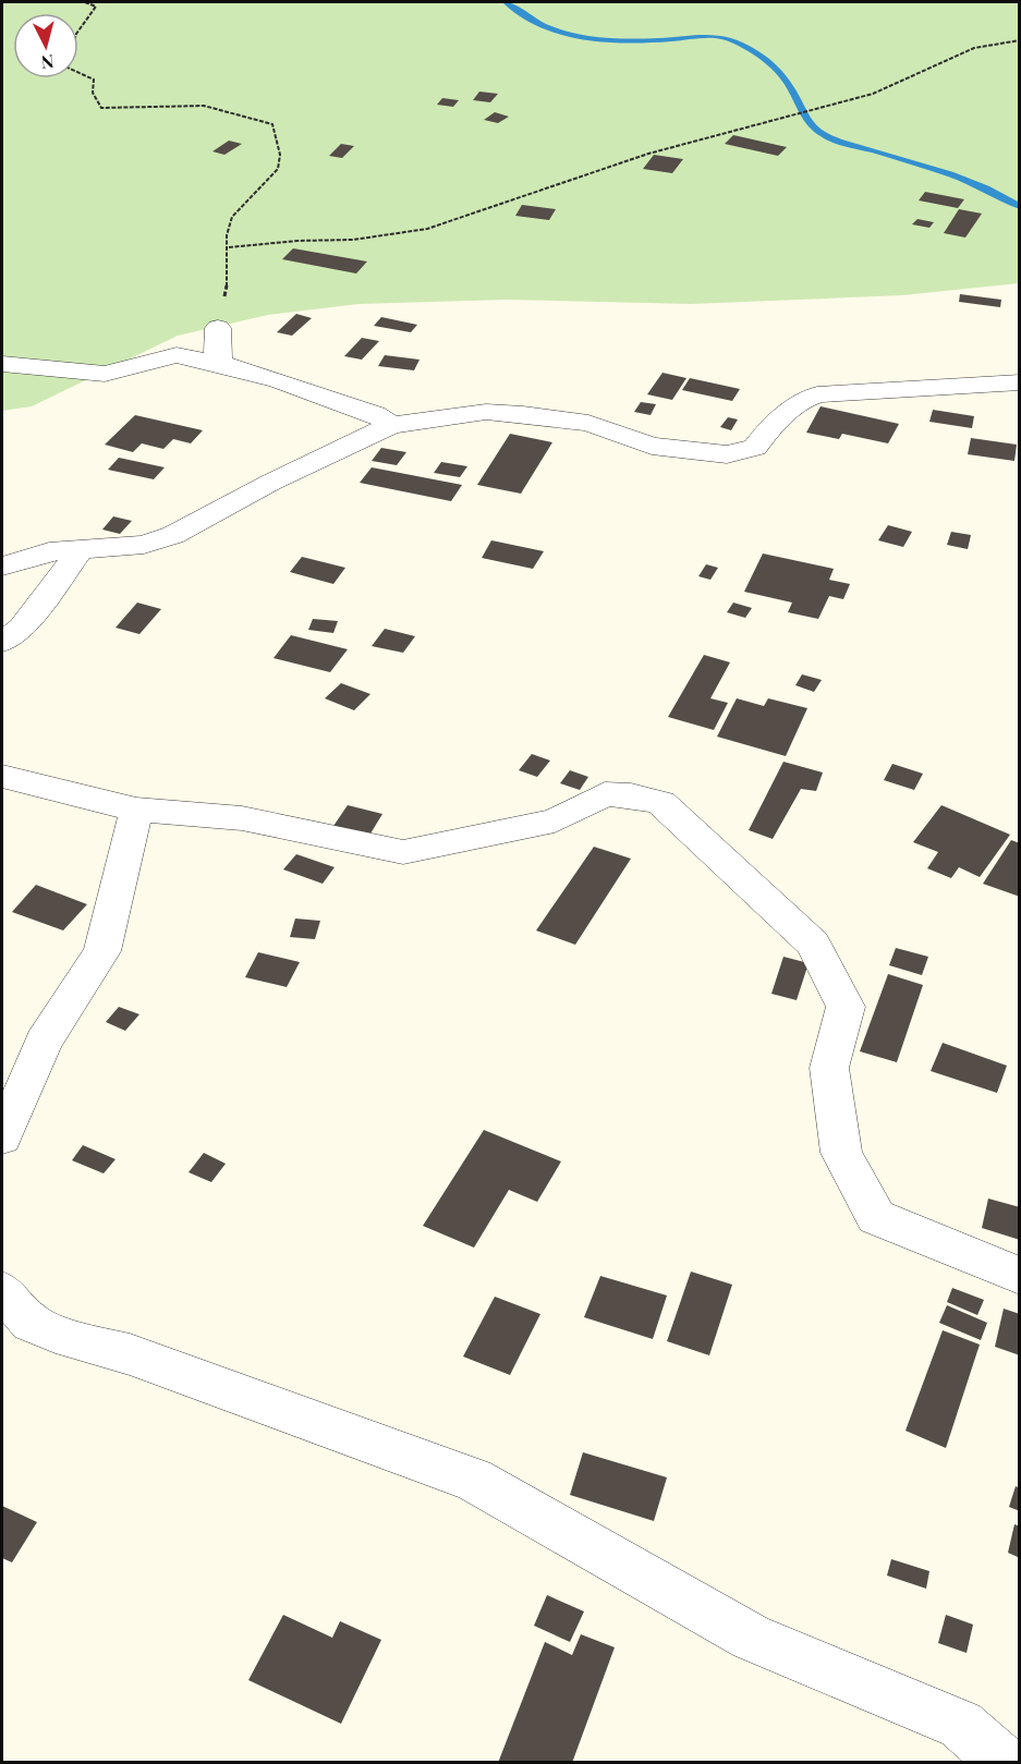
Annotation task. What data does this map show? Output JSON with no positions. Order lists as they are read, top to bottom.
{
  "north": "bottom"
}
